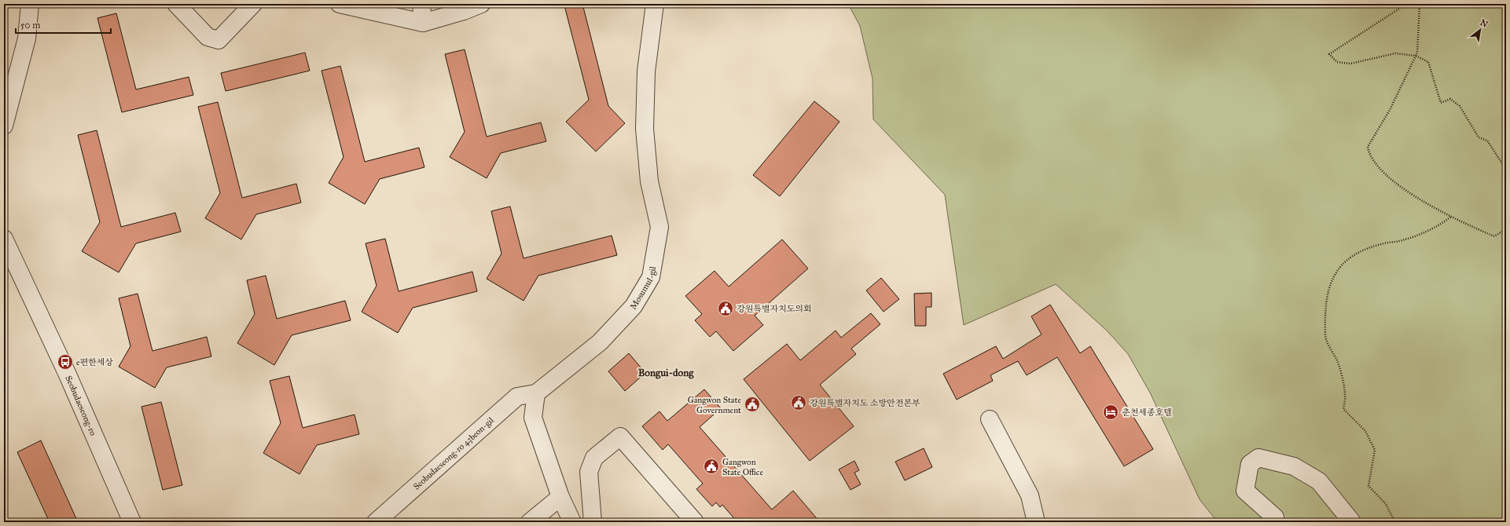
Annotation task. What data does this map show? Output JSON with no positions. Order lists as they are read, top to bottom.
{
  "streets": {
    "street": ["Mosumul-gil", "Seobudaeseong-ro", "Seobudaeseong-ro 43beon-gil"]
  },
  "crossings": [
    ["Mosumul-gil", "Seobudaeseong-ro 43beon-gil"]
  ],
  "districts": ["Bongui-dong"],
  "places": {
    "public building": [
      "강원특별자치도의회",
      "강원특별자치도 소방안전본부",
      "Gangwon State Government",
      "Gangwon State Office"
    ],
    "bus stop": ["e편한세상"],
    "hotel": ["춘천세종호텔"]
  },
  "scale_bar": "50 m",
  "north": "top right"
}
